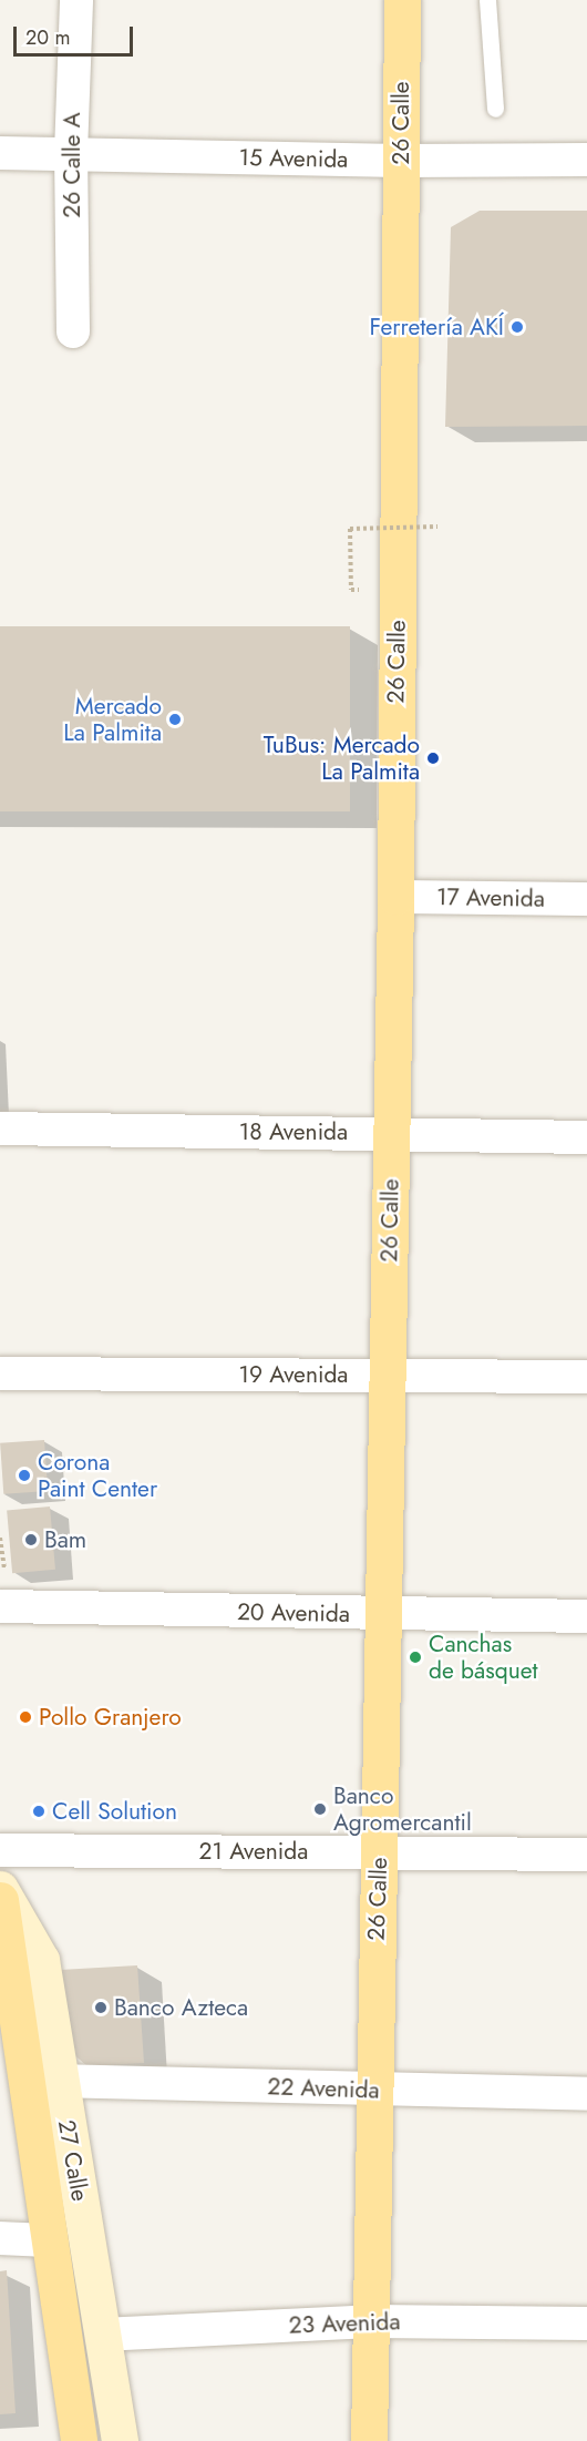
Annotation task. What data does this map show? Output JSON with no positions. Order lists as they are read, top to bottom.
{
  "streets": {
    "main road": ["26 Calle", "27 Calle"],
    "street": [
      "15 Avenida",
      "26 Calle A",
      "17 Avenida",
      "18 Avenida",
      "19 Avenida",
      "20 Avenida",
      "21 Avenida",
      "22 Avenida",
      "23 Avenida"
    ]
  },
  "crossings": [
    ["26 Calle", "15 Avenida"],
    ["26 Calle", "17 Avenida"],
    ["26 Calle", "18 Avenida"],
    ["26 Calle", "19 Avenida"],
    ["26 Calle", "20 Avenida"],
    ["26 Calle", "21 Avenida"],
    ["26 Calle", "22 Avenida"],
    ["26 Calle", "23 Avenida"],
    ["15 Avenida", "26 Calle A"],
    ["22 Avenida", "27 Calle"],
    ["27 Calle", "23 Avenida"]
  ],
  "places": [
    "Ferretería AKÍ",
    "Mercado La Palmita",
    "TuBus: Mercado La Palmita",
    "Corona Paint Center",
    "Bam",
    "Canchas de básquet",
    "Pollo Granjero",
    "Banco Agromercantil",
    "Cell Solution",
    "Banco Azteca"
  ],
  "scale_bar": "20 m"
}
